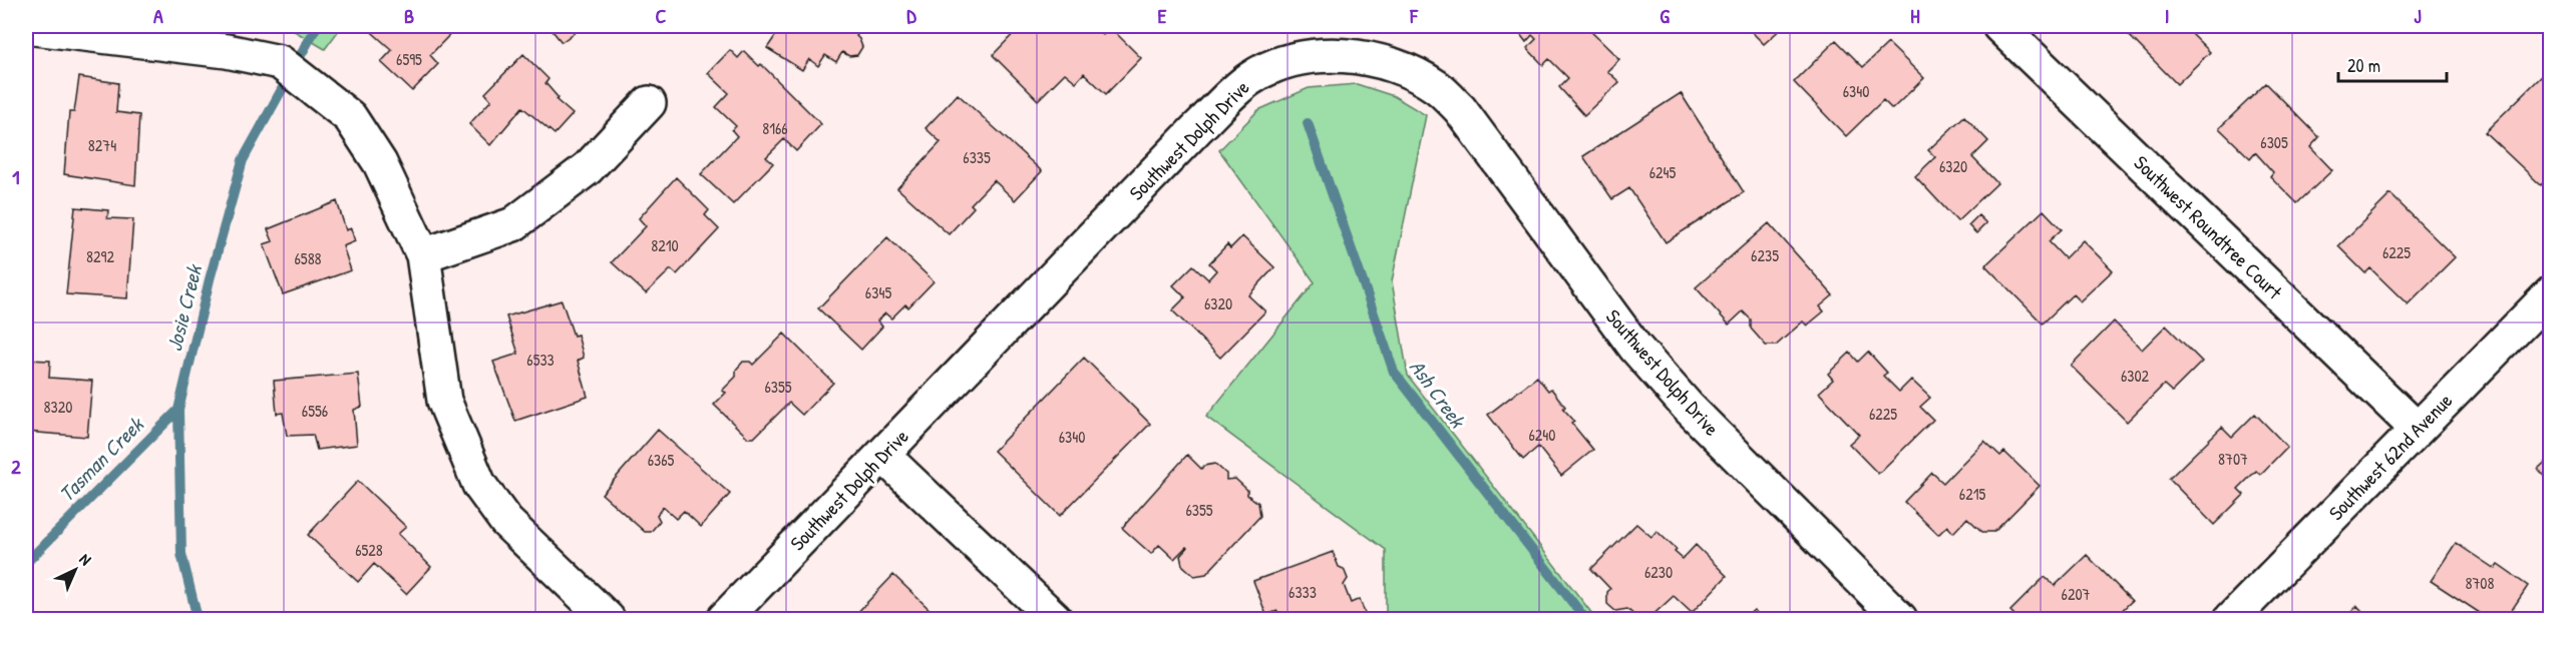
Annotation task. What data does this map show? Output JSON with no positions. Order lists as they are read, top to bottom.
{
  "streets": {
    "street": ["Southwest Dolph Drive", "Southwest Roundtree Court", "Southwest 62nd Avenue"]
  },
  "crossings": [
    ["Southwest Roundtree Court", "Southwest 62nd Avenue"]
  ],
  "water": ["Josie Creek", "Ash Creek", "Tasman Creek"],
  "house_numbers": [
    "6595",
    "6340",
    "8166",
    "6305",
    "8274",
    "6335",
    "6320",
    "6245",
    "8210",
    "6225",
    "6235",
    "8292",
    "6588",
    "6345",
    "6320",
    "6533",
    "6302",
    "6355",
    "8320",
    "6556",
    "6225",
    "6240",
    "6340",
    "8707",
    "6365",
    "6215",
    "6355",
    "6528",
    "6230",
    "8708",
    "6333",
    "6207"
  ],
  "scale_bar": "20 m",
  "north": "top right",
  "grid": {
    "columns": [
      "A",
      "B",
      "C",
      "D",
      "E",
      "F",
      "G",
      "H",
      "I",
      "J"
    ],
    "rows": ["1", "2"]
  }
}
